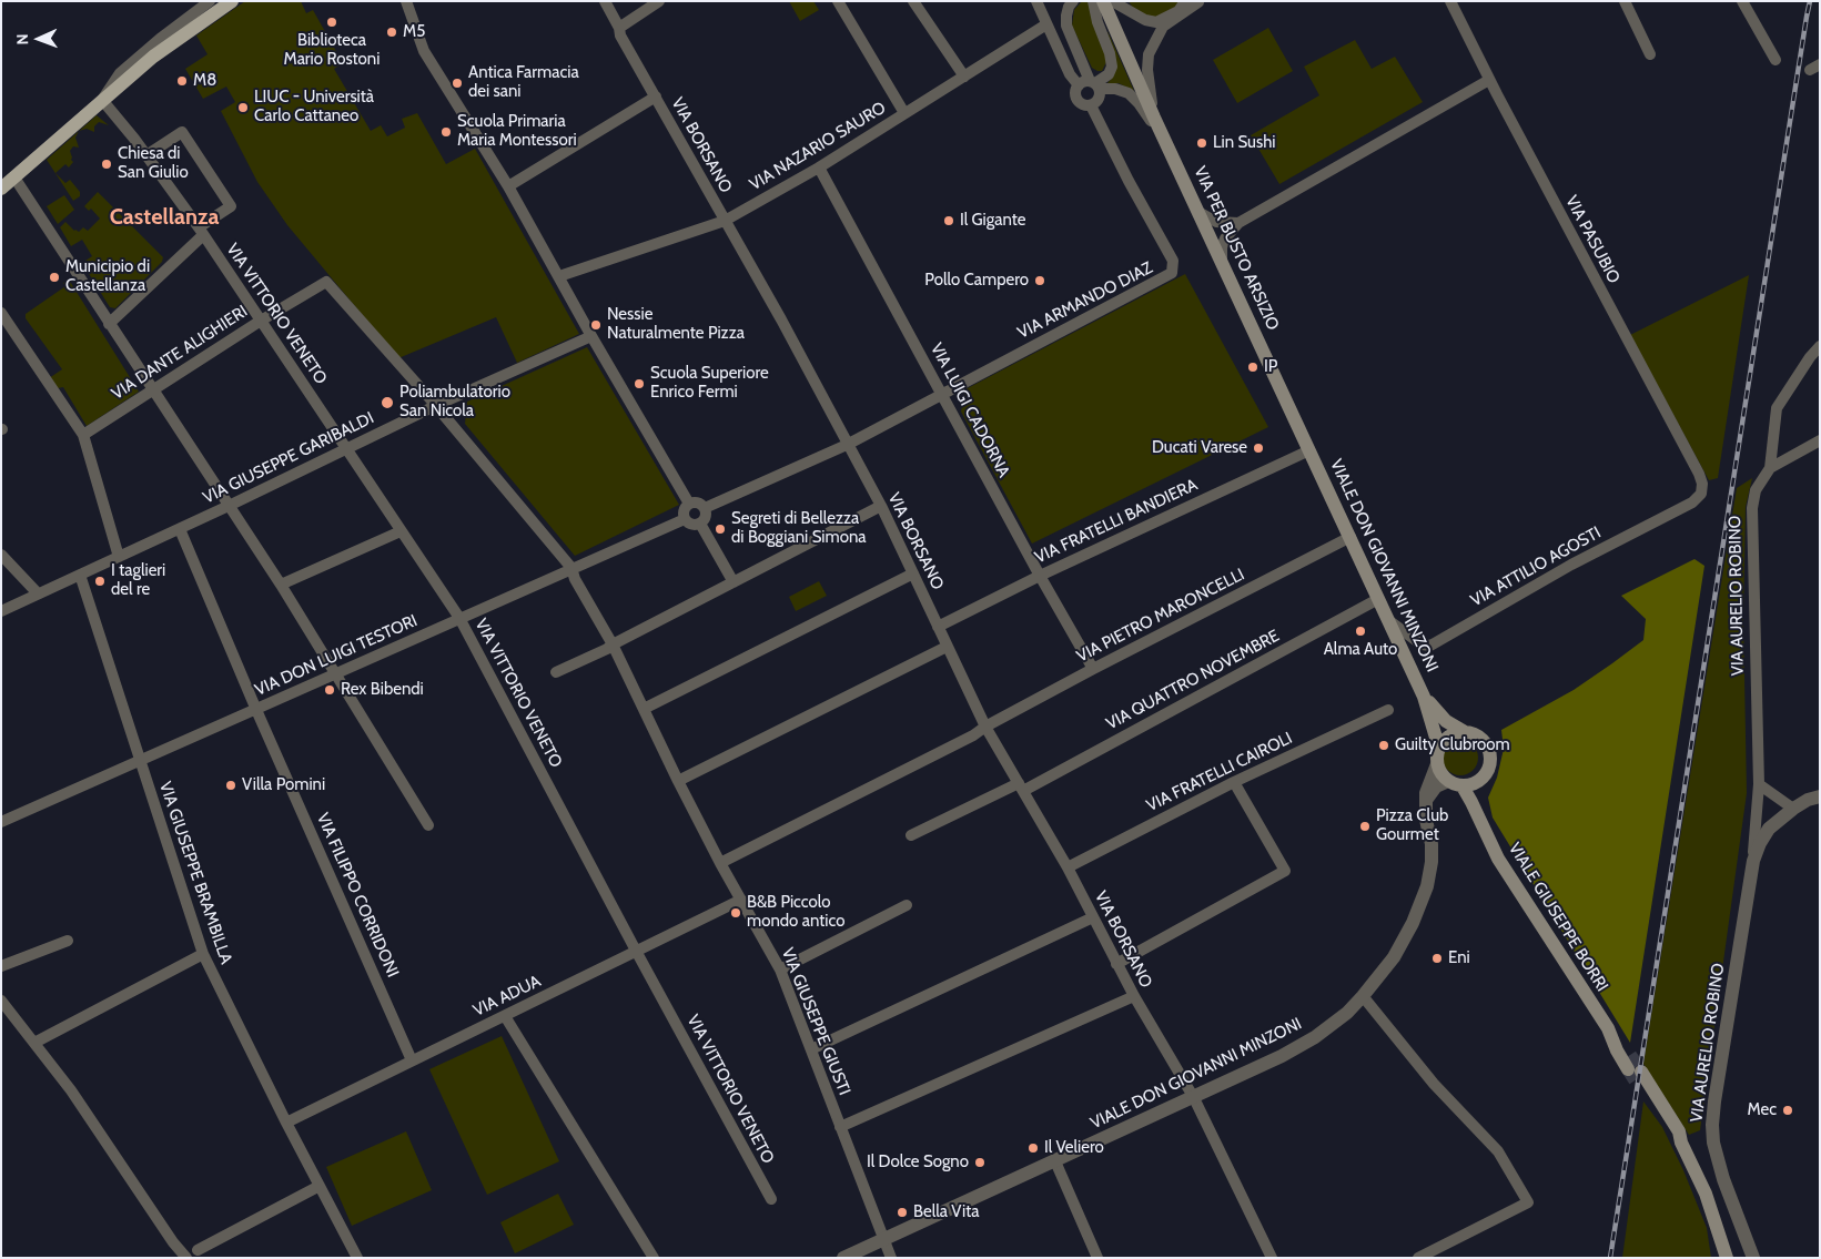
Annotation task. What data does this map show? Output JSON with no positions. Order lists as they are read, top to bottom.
{
  "streets": {
    "main road": ["VIA PER BUSTO ARSIZIO", "VIALE DON GIOVANNI MINZONI", "VIALE GIUSEPPE BORRI"],
    "street": [
      "VIA BORSANO",
      "VIA NAZARIO SAURO",
      "VIA PASUBIO",
      "VIA ARMANDO DIAZ",
      "VIA VITTORIO VENETO",
      "VIA DANTE ALIGHIERI",
      "VIA LUIGI CADORNA",
      "VIA GIUSEPPE GARIBALDI",
      "VIA FRATELLI BANDIERA",
      "VIA ATTILIO AGOSTI",
      "VIA AURELIO ROBINO",
      "VIA PIETRO MARONCELLI",
      "VIA DON LUIGI TESTORI",
      "VIA QUATTRO NOVEMBRE",
      "VIA FRATELLI CAIROLI",
      "VIA GIUSEPPE BRAMBILLA",
      "VIA FILIPPO CORRIDONI",
      "VIA ADUA",
      "VIA GIUSEPPE GIUSTI"
    ]
  },
  "crossings": [
    ["VIA BORSANO", "VIA NAZARIO SAURO"],
    ["VIA BORSANO", "VIA ARMANDO DIAZ"],
    ["VIA BORSANO", "VIA FRATELLI BANDIERA"],
    ["VIA BORSANO", "VIALE DON GIOVANNI MINZONI"],
    ["VIA BORSANO", "VIA PIETRO MARONCELLI"],
    ["VIA BORSANO", "VIA QUATTRO NOVEMBRE"],
    ["VIA BORSANO", "VIA FRATELLI CAIROLI"],
    ["VIA NAZARIO SAURO", "VIA LUIGI CADORNA"],
    ["VIA PASUBIO", "VIA ATTILIO AGOSTI"],
    ["VIA PER BUSTO ARSIZIO", "VIA FRATELLI BANDIERA"],
    ["VIA PER BUSTO ARSIZIO", "VIALE DON GIOVANNI MINZONI"],
    ["VIA ARMANDO DIAZ", "VIA LUIGI CADORNA"],
    ["VIA VITTORIO VENETO", "VIA DANTE ALIGHIERI"],
    ["VIA VITTORIO VENETO", "VIA GIUSEPPE GARIBALDI"],
    ["VIA VITTORIO VENETO", "VIA DON LUIGI TESTORI"],
    ["VIA VITTORIO VENETO", "VIA ADUA"],
    ["VIA DANTE ALIGHIERI", "VIA GIUSEPPE GARIBALDI"],
    ["VIA DANTE ALIGHIERI", "VIA GIUSEPPE GIUSTI"],
    ["VIA LUIGI CADORNA", "VIA FRATELLI BANDIERA"],
    ["VIA LUIGI CADORNA", "VIA PIETRO MARONCELLI"],
    ["VIA GIUSEPPE GARIBALDI", "VIA GIUSEPPE BRAMBILLA"],
    ["VIA GIUSEPPE GARIBALDI", "VIA FILIPPO CORRIDONI"],
    ["VIA GIUSEPPE GARIBALDI", "VIA GIUSEPPE GIUSTI"],
    ["VIA FRATELLI BANDIERA", "VIALE DON GIOVANNI MINZONI"],
    ["VIALE DON GIOVANNI MINZONI", "VIA ATTILIO AGOSTI"],
    ["VIALE DON GIOVANNI MINZONI", "VIA PIETRO MARONCELLI"],
    ["VIALE DON GIOVANNI MINZONI", "VIA QUATTRO NOVEMBRE"],
    ["VIALE DON GIOVANNI MINZONI", "VIALE GIUSEPPE BORRI"],
    ["VIALE DON GIOVANNI MINZONI", "VIA GIUSEPPE GIUSTI"],
    ["VIA PIETRO MARONCELLI", "VIA GIUSEPPE GIUSTI"],
    ["VIA DON LUIGI TESTORI", "VIA GIUSEPPE BRAMBILLA"],
    ["VIA DON LUIGI TESTORI", "VIA FILIPPO CORRIDONI"],
    ["VIA DON LUIGI TESTORI", "VIA GIUSEPPE GIUSTI"],
    ["VIA GIUSEPPE BRAMBILLA", "VIA ADUA"],
    ["VIA FILIPPO CORRIDONI", "VIA ADUA"],
    ["VIA ADUA", "VIA GIUSEPPE GIUSTI"]
  ],
  "districts": ["Castellanza"],
  "places": [
    "Biblioteca Mario Rostoni",
    "M5",
    "M8",
    "Antica Farmacia dei sani",
    "LIUC - Università Carlo Cattaneo",
    "Scuola Primaria Maria Montessori",
    "Lin Sushi",
    "Chiesa di San Giulio",
    "Il Gigante",
    "Municipio di Castellanza",
    "Pollo Campero",
    "Nessie Naturalmente Pizza",
    "IP",
    "Scuola Superiore Enrico Fermi",
    "Poliambulatorio San Nicola",
    "Ducati Varese",
    "Segreti di Bellezza di Boggiani Simona",
    "I taglieri del re",
    "Alma Auto",
    "Rex Bibendi",
    "Guilty Clubroom",
    "Villa Pomini",
    "Pizza Club Gourmet",
    "B&B Piccolo mondo antico",
    "Eni",
    "Mec",
    "Il Veliero",
    "Il Dolce Sogno",
    "Bella Vita"
  ],
  "north": "left"
}
